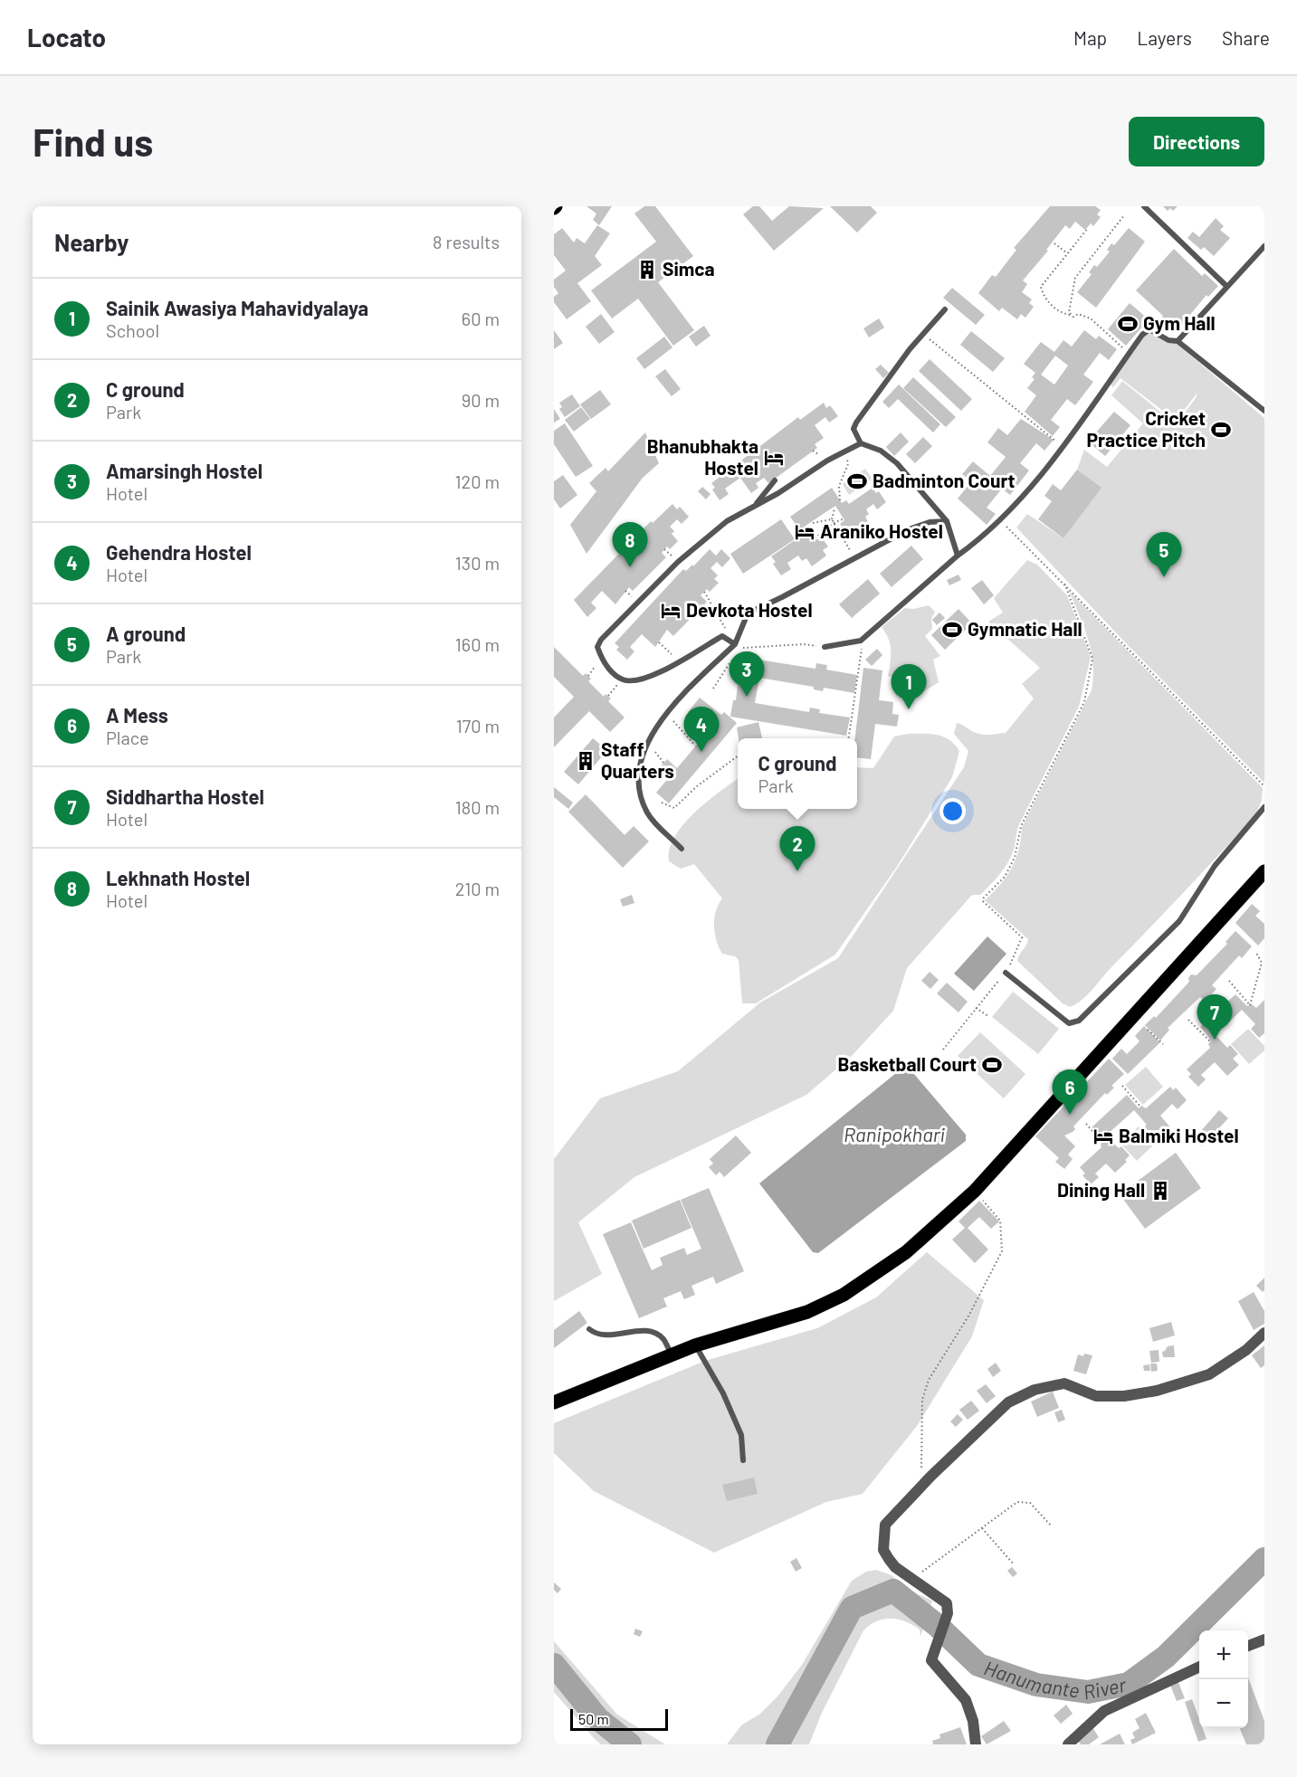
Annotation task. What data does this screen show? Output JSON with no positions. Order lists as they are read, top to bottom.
{
  "water": ["Ranipokhari", "Hanumante River"],
  "places": {
    "building": ["Simca", "Staff Quarters", "Dining Hall"],
    "sports": [
      "Gym Hall",
      "Cricket Practice Pitch",
      "Badminton Court",
      "Gymnatic Hall",
      "Basketball Court"
    ],
    "hotel": [
      "Bhanubhakta Hostel",
      "Araniko Hostel",
      "Devkota Hostel",
      "Balmiki Hostel"
    ]
  },
  "scale_bar": "50 m",
  "page": {
    "header": "Locato",
    "nav": ["Map", "Layers", "Share"],
    "buttons": "Directions",
    "title": "Find us",
    "heading": ["Nearby", "8 results"],
    "list": [
      {
        "mark": "1",
        "name": "Sainik Awasiya Mahavidyalaya",
        "note": "School",
        "value": "60 m"
      },
      {
        "mark": "2",
        "name": "C ground",
        "note": "Park",
        "value": "90 m"
      },
      {
        "mark": "3",
        "name": "Amarsingh Hostel",
        "note": "Hotel",
        "value": "120 m"
      },
      {
        "mark": "4",
        "name": "Gehendra Hostel",
        "note": "Hotel",
        "value": "130 m"
      },
      {
        "mark": "5",
        "name": "A ground",
        "note": "Park",
        "value": "160 m"
      },
      {
        "mark": "6",
        "name": "A Mess",
        "note": "Place",
        "value": "170 m"
      },
      {
        "mark": "7",
        "name": "Siddhartha Hostel",
        "note": "Hotel",
        "value": "180 m"
      },
      {
        "mark": "8",
        "name": "Lekhnath Hostel",
        "note": "Hotel",
        "value": "210 m"
      }
    ],
    "pins": [
      "8",
      "5",
      "3",
      "1",
      "4",
      "2",
      "7",
      "6"
    ],
    "popup": ["C ground", "Park"],
    "map_buttons": ["+", "−"],
    "scale": "50 m"
  }
}
